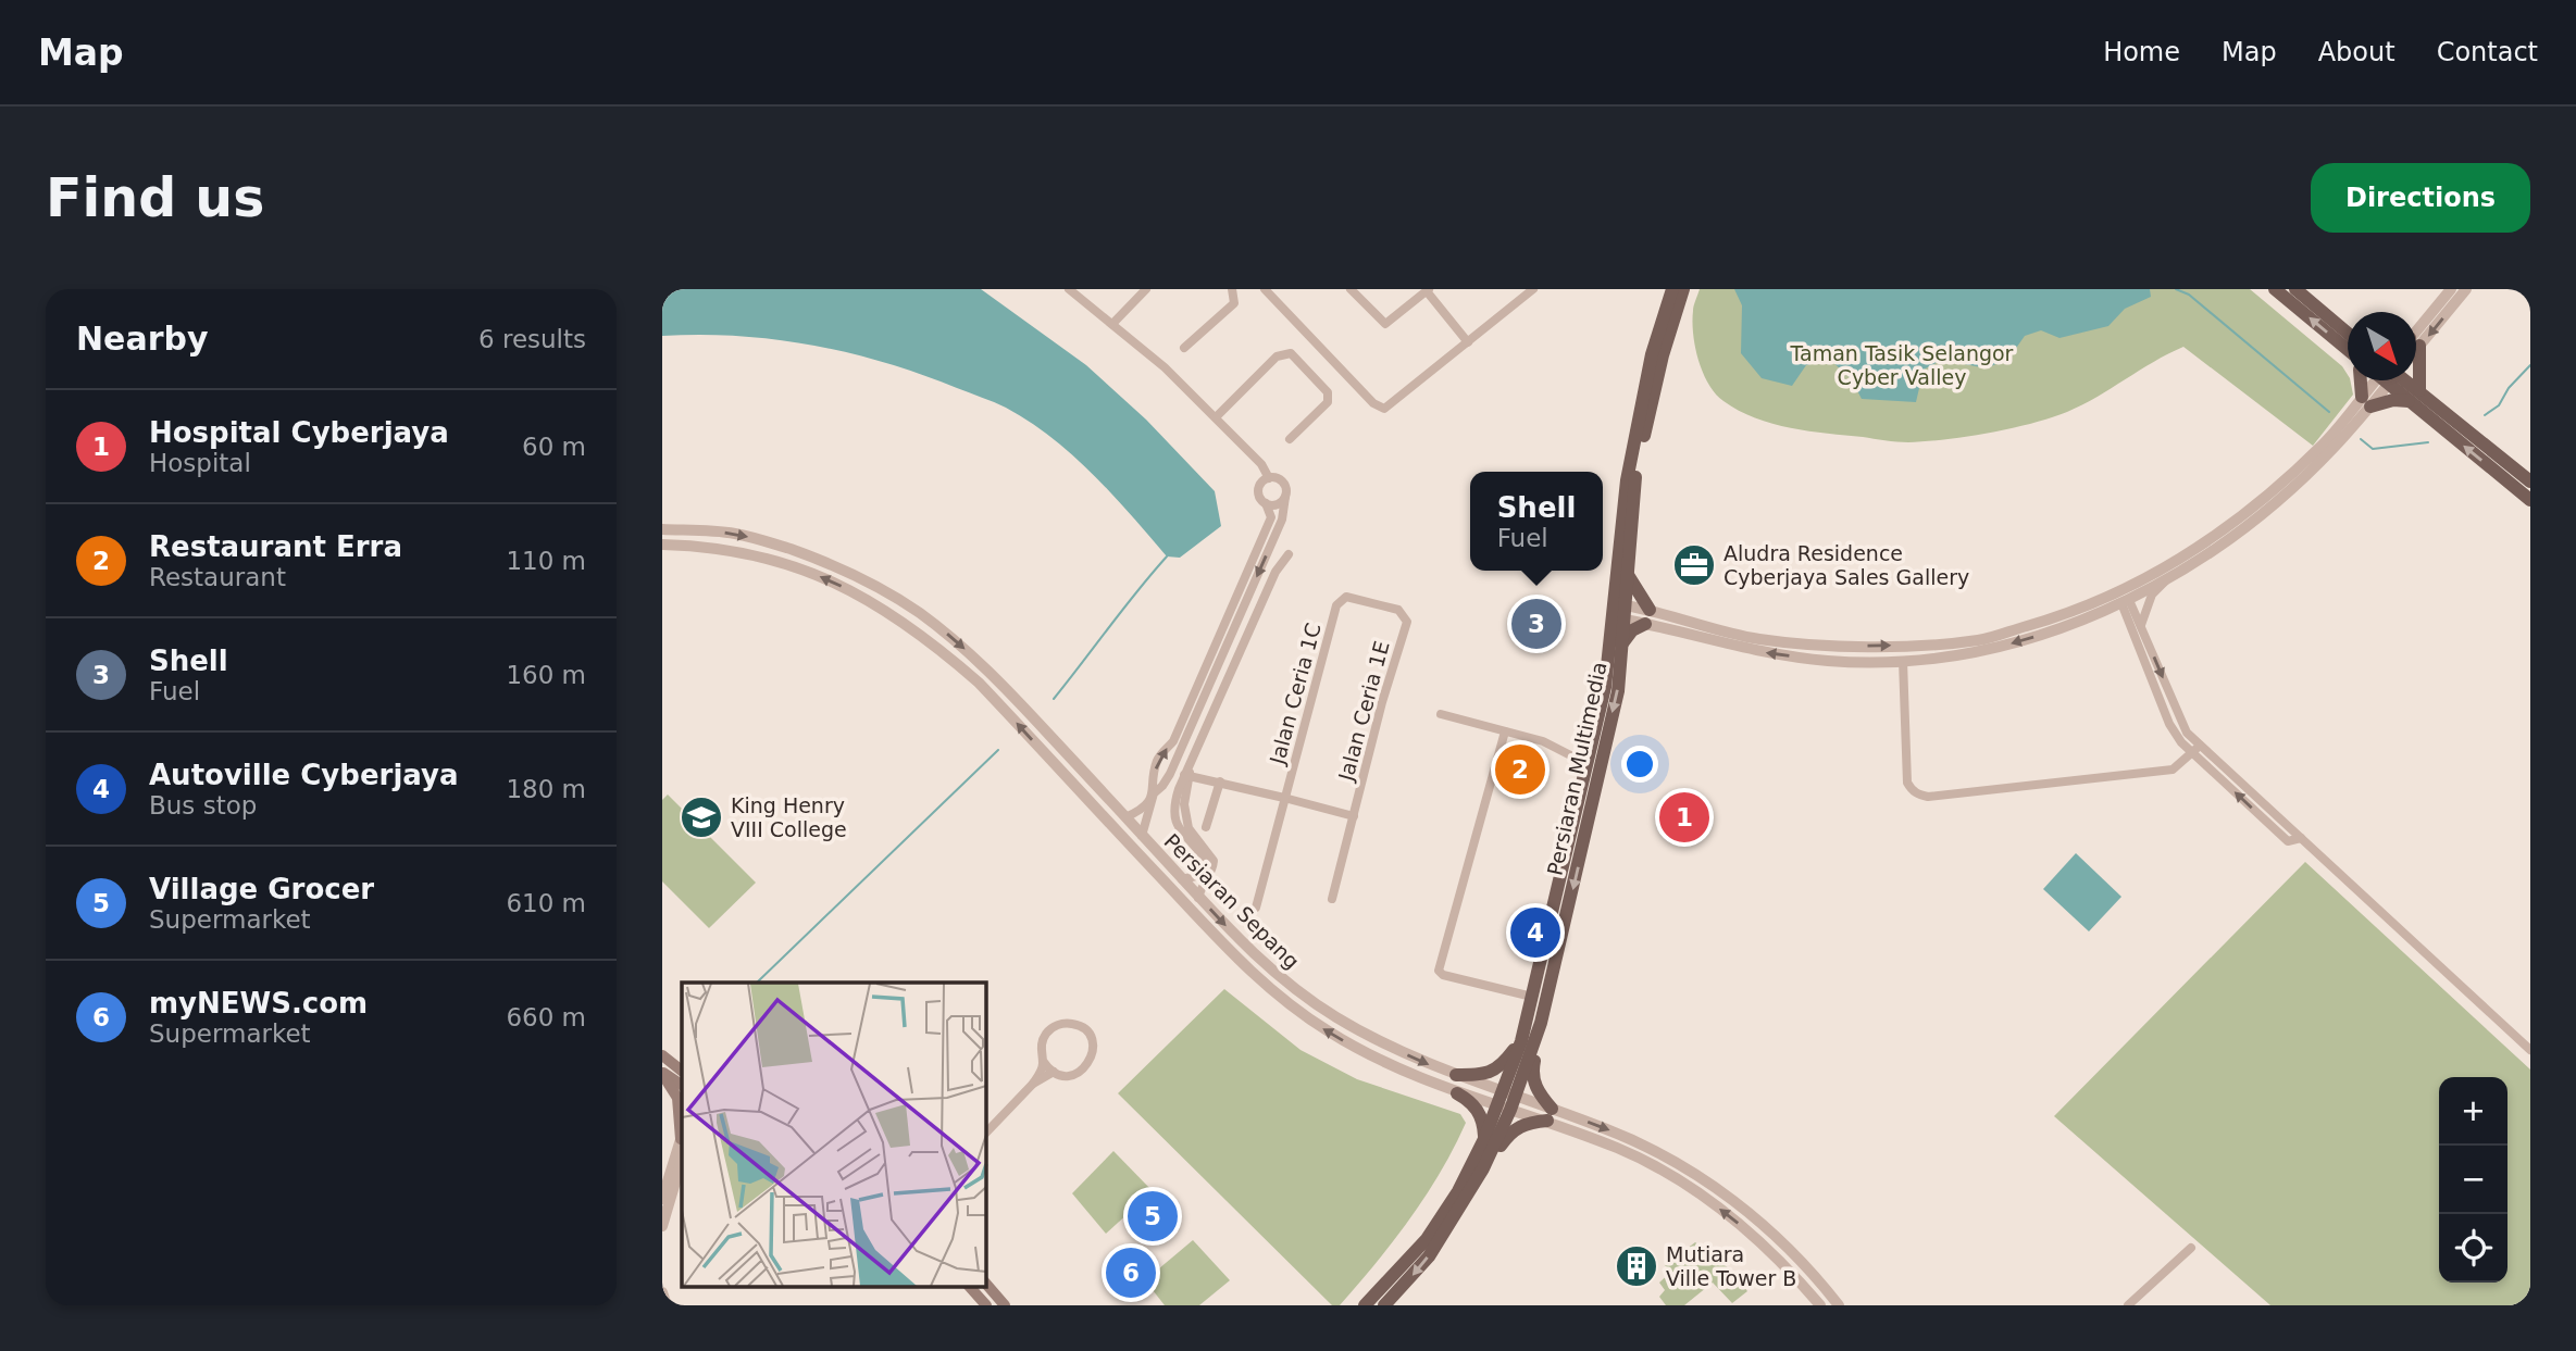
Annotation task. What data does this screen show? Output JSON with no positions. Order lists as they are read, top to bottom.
{
  "streets": {
    "main road": ["Persiaran Multimedia"],
    "street": ["Jalan Ceria 1C", "Jalan Ceria 1E", "Persiaran Sepang"]
  },
  "crossings": [
    ["Jalan Ceria 1C", "Jalan Ceria 1E"],
    ["Persiaran Multimedia", "Persiaran Sepang"]
  ],
  "parks": ["Taman Tasik Selangor Cyber Valley"],
  "places": {
    "office": ["Aludra Residence Cyberjaya Sales Gallery"],
    "school or university": ["King Henry VIII College"],
    "building": ["Mutiara Ville Tower B"]
  },
  "north": "bottom right",
  "page": {
    "header": "Map",
    "nav": [
      "Home",
      "Map",
      "About",
      "Contact"
    ],
    "buttons": "Directions",
    "title": "Find us",
    "heading": ["Nearby", "6 results"],
    "list": [
      {
        "mark": "1",
        "name": "Hospital Cyberjaya",
        "note": "Hospital",
        "value": "60 m"
      },
      {
        "mark": "2",
        "name": "Restaurant Erra",
        "note": "Restaurant",
        "value": "110 m"
      },
      {
        "mark": "3",
        "name": "Shell",
        "note": "Fuel",
        "value": "160 m"
      },
      {
        "mark": "4",
        "name": "Autoville Cyberjaya",
        "note": "Bus stop",
        "value": "180 m"
      },
      {
        "mark": "5",
        "name": "Village Grocer",
        "note": "Supermarket",
        "value": "610 m"
      },
      {
        "mark": "6",
        "name": "myNEWS.com",
        "note": "Supermarket",
        "value": "660 m"
      }
    ],
    "popup": ["Shell", "Fuel"],
    "pins": [
      "3",
      "2",
      "1",
      "4",
      "5",
      "6"
    ],
    "map_buttons": ["+", "−"]
  }
}
